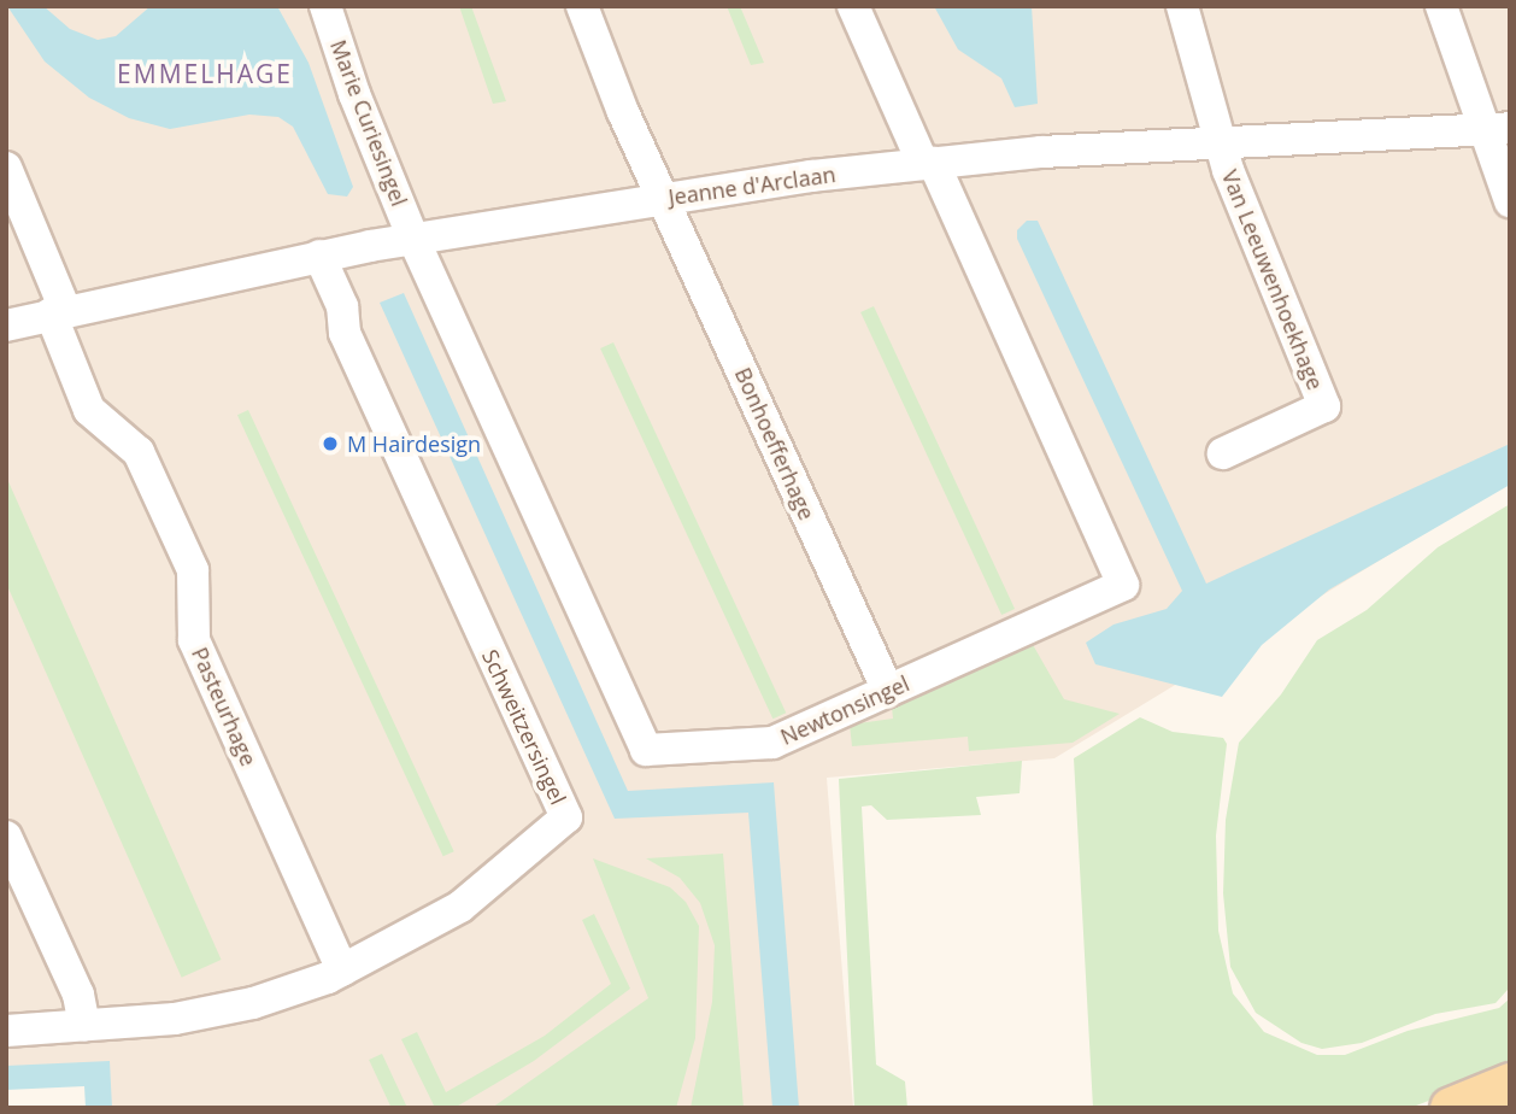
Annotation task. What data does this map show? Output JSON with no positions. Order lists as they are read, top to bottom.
{
  "streets": {
    "street": [
      "Marie Curiesingel",
      "Jeanne d'Arclaan",
      "Van Leeuwenhoekhage",
      "Bonhoefferhage",
      "Pasteurhage",
      "Newtonsingel",
      "Schweitzersingel"
    ]
  },
  "crossings": [
    ["Marie Curiesingel", "Jeanne d'Arclaan"],
    ["Marie Curiesingel", "Newtonsingel"],
    ["Jeanne d'Arclaan", "Van Leeuwenhoekhage"],
    ["Jeanne d'Arclaan", "Bonhoefferhage"],
    ["Jeanne d'Arclaan", "Pasteurhage"],
    ["Jeanne d'Arclaan", "Newtonsingel"],
    ["Jeanne d'Arclaan", "Schweitzersingel"],
    ["Bonhoefferhage", "Newtonsingel"],
    ["Pasteurhage", "Schweitzersingel"]
  ],
  "districts": ["EMMELHAGE"],
  "places": ["M Hairdesign"]
}
